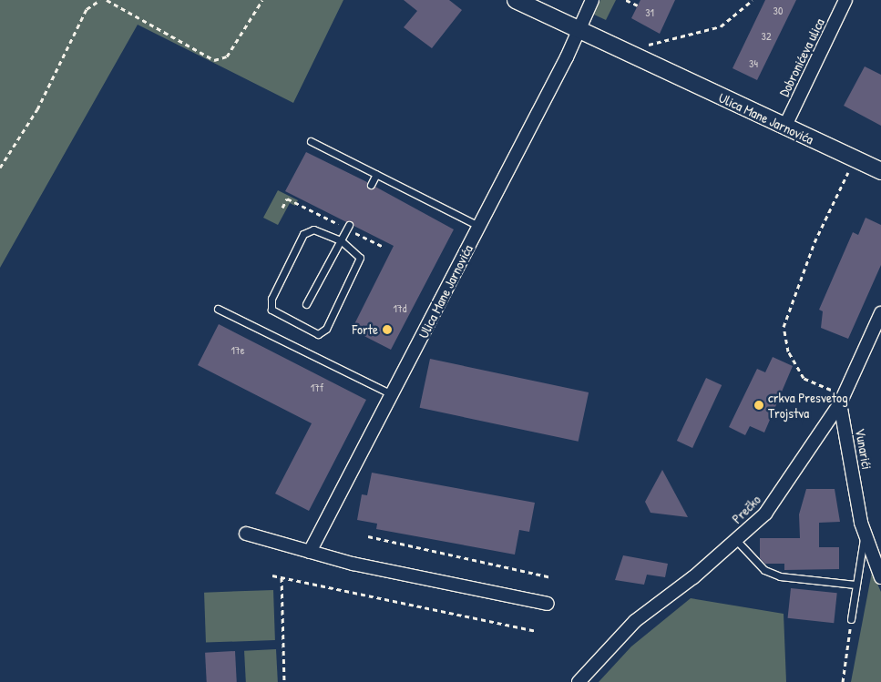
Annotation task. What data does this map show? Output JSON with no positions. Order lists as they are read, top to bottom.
{
  "streets": {
    "street": [
      "Dobronićeva ulica",
      "Ulica Mane Jarnovića",
      "Vunarići",
      "Prečko"
    ]
  },
  "crossings": [
    ["Dobronićeva ulica", "Ulica Mane Jarnovića"],
    ["Vunarići", "Prečko"]
  ],
  "places": ["Forte", "crkva Presvetog Trojstva"],
  "house_numbers": [
    "30",
    "31",
    "32",
    "34",
    "17d",
    "17e",
    "17f"
  ]
}
